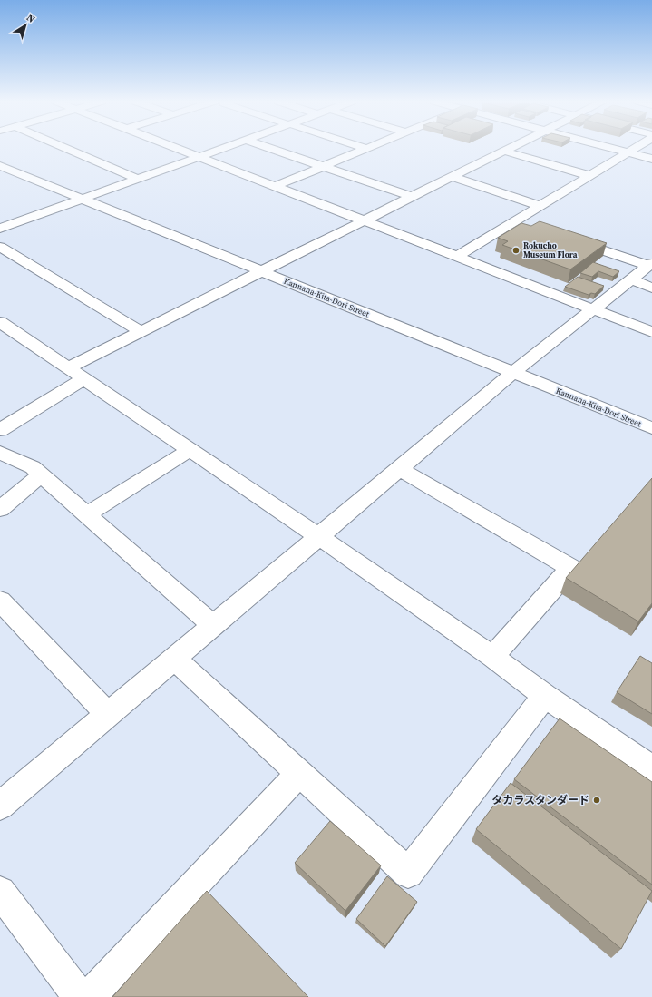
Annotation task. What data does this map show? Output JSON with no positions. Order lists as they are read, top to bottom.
{
  "streets": {
    "street": ["Kannana-Kita-Dori Street"]
  },
  "places": ["Rokucho Museum Flora", "タカラスタンダード"],
  "north": "top right"
}
